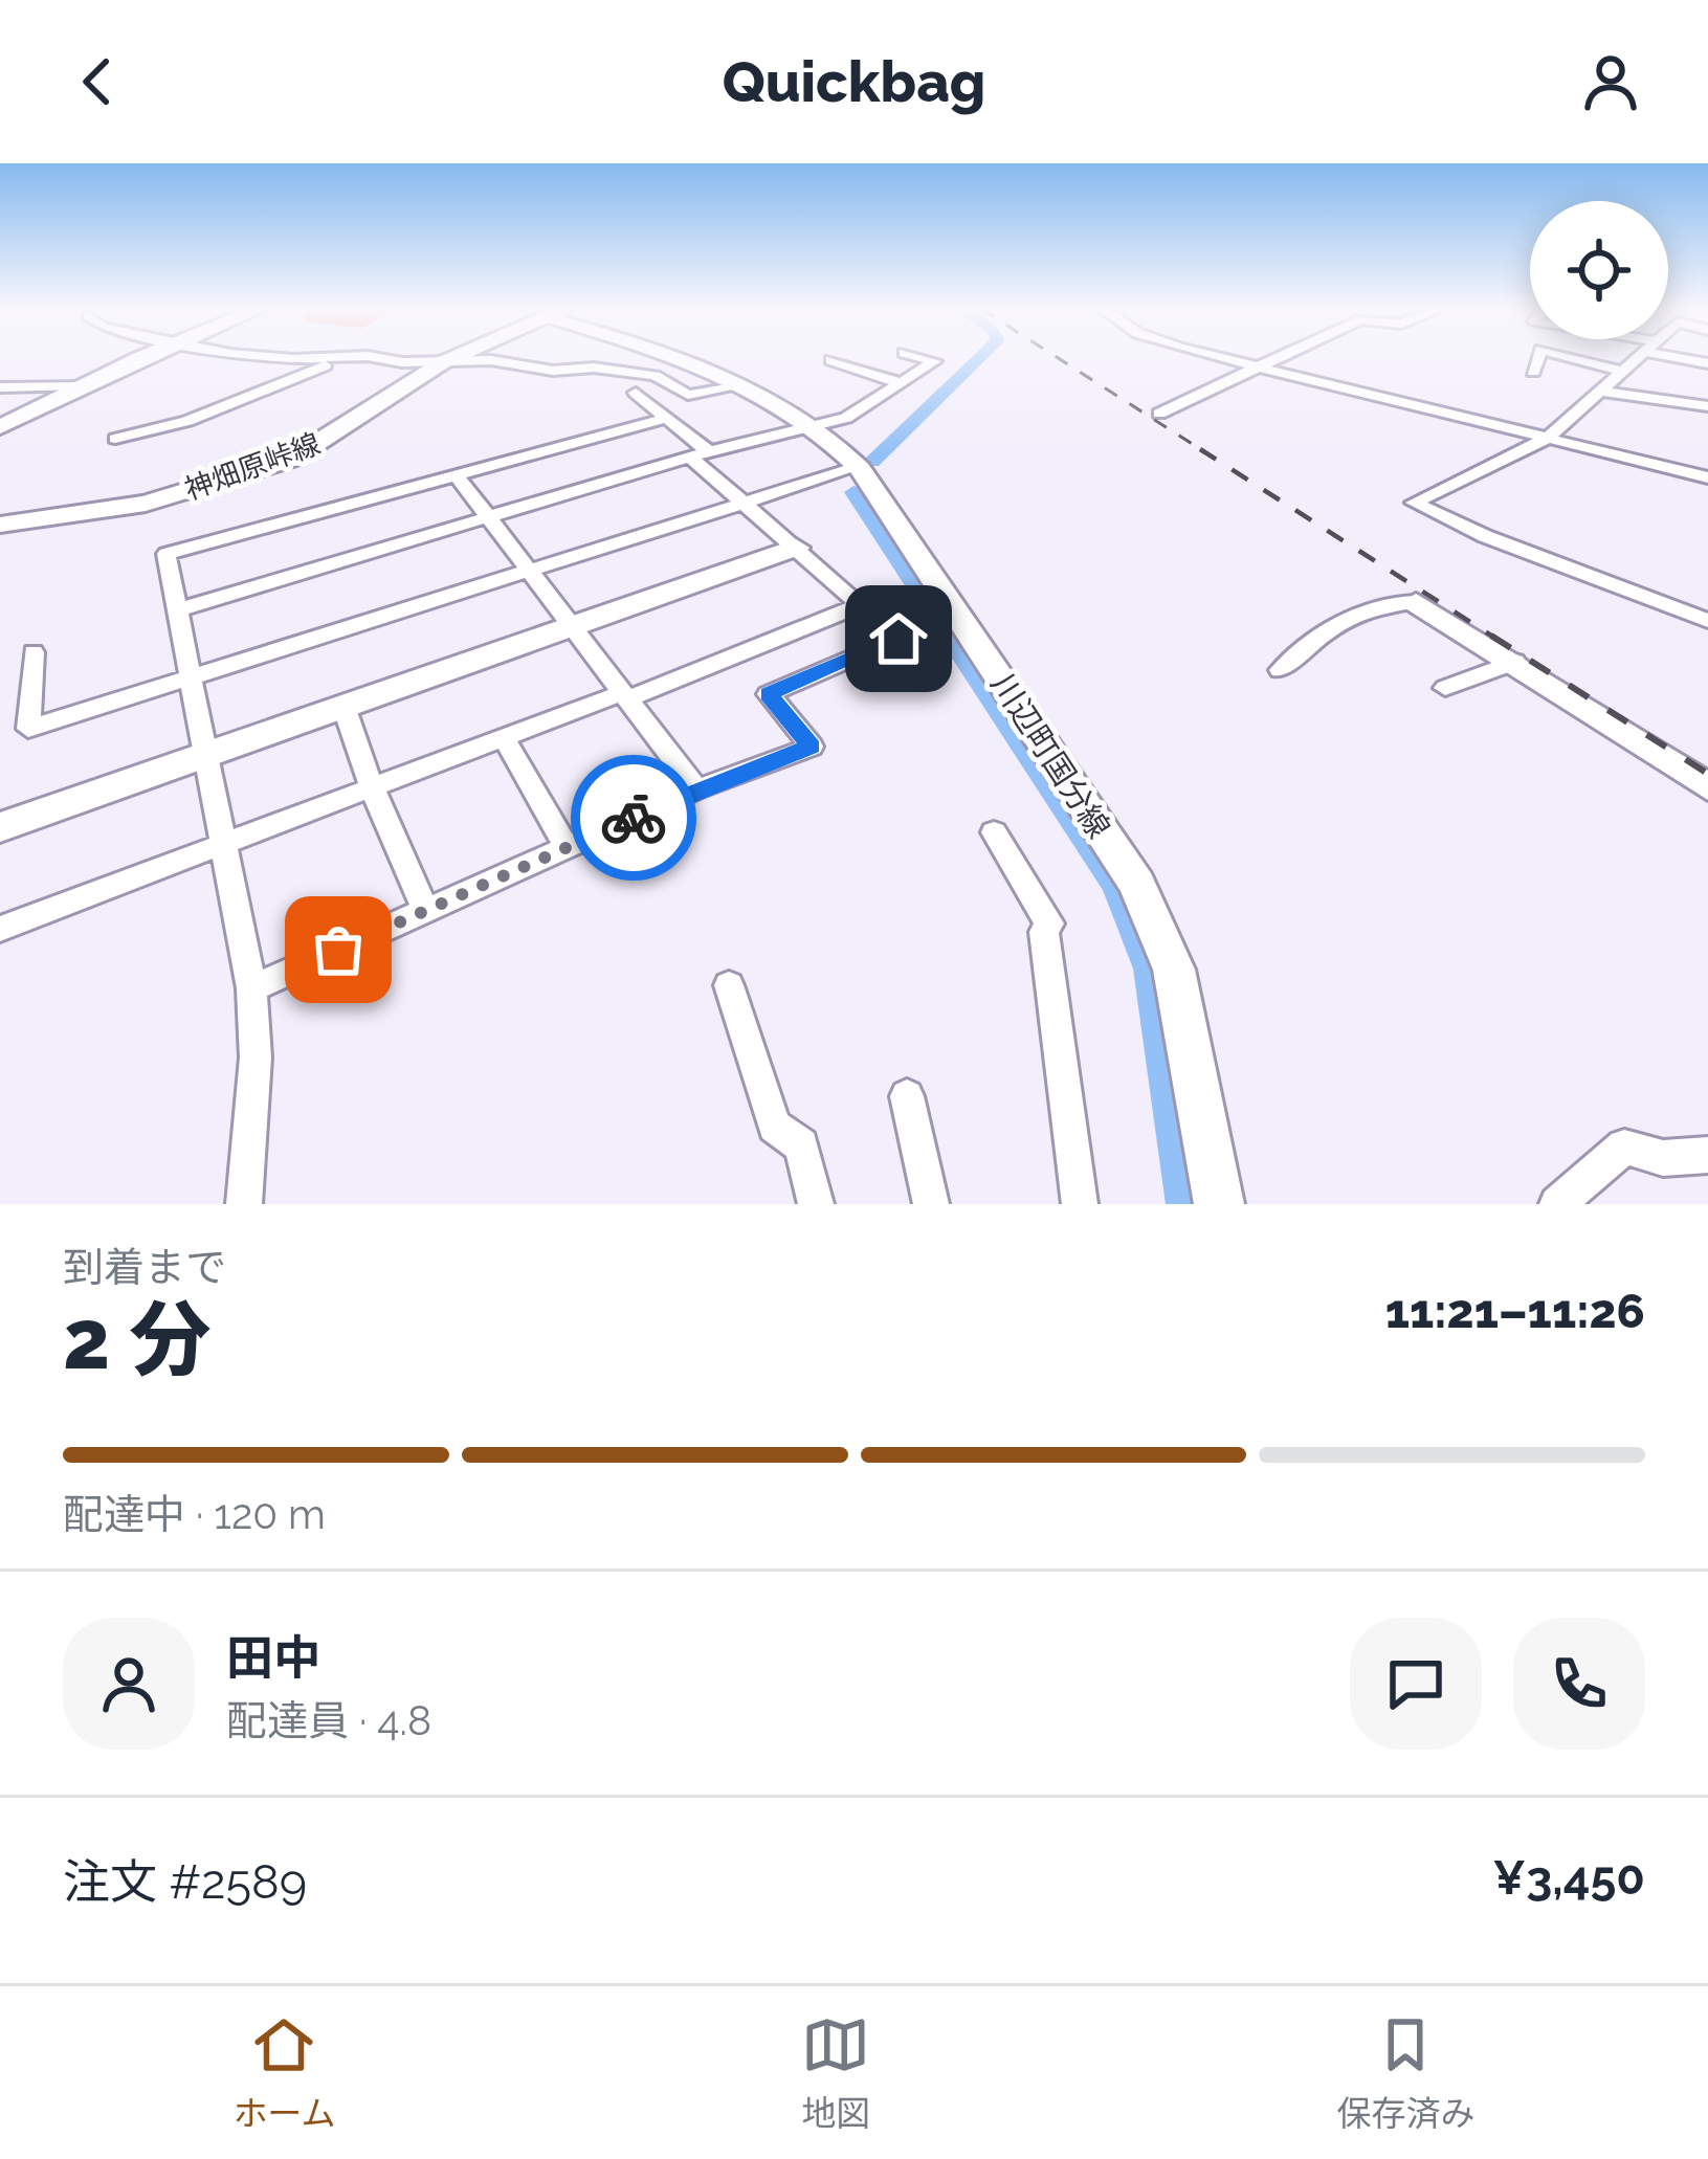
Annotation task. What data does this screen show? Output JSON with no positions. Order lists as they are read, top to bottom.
{
  "streets": {
    "street": ["神畑原峠線", "川辺町国分線"]
  },
  "page": {
    "header": "Quickbag",
    "heading": ["2 分", "到着まで", "11:21–11:26"],
    "panel": [
      "田中",
      "配達員 · 4.8",
      "注文 #2589",
      "¥3,450"
    ],
    "bar": "配達中 · 120 m",
    "tabs": ["ホーム", "地図", "保存済み"]
  }
}
